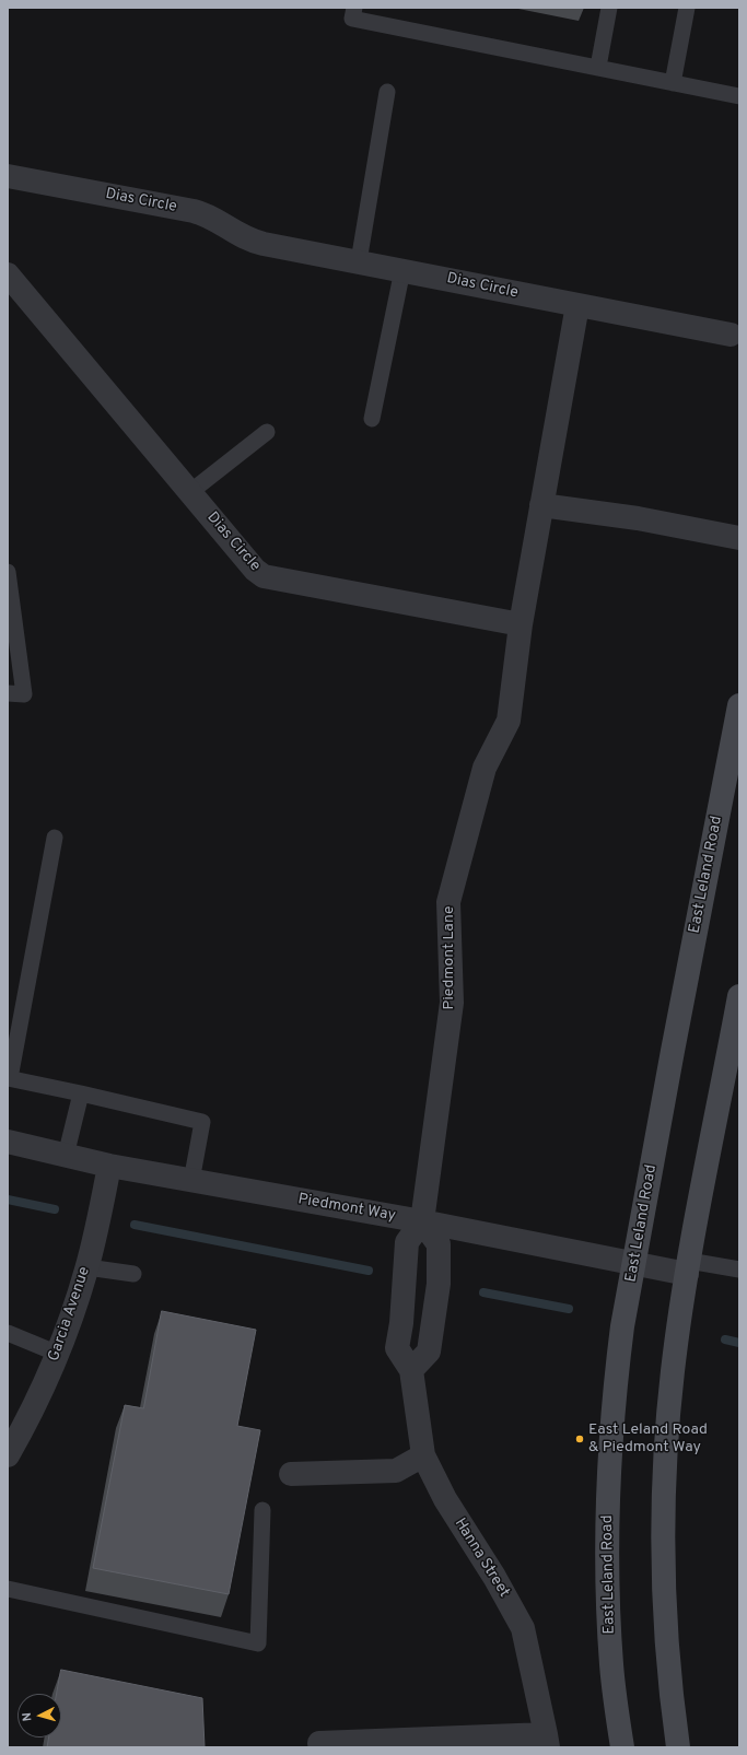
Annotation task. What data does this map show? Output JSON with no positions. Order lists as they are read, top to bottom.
{
  "streets": {
    "main road": ["East Leland Road"],
    "street": [
      "Dias Circle",
      "Piedmont Lane",
      "Piedmont Way",
      "Garcia Avenue",
      "Hanna Street"
    ]
  },
  "crossings": [
    ["Dias Circle", "Piedmont Lane"],
    ["East Leland Road", "Piedmont Way"],
    ["Piedmont Lane", "Piedmont Way"],
    ["Piedmont Lane", "Hanna Street"],
    ["Piedmont Way", "Garcia Avenue"],
    ["Piedmont Way", "Hanna Street"]
  ],
  "places": ["East Leland Road & Piedmont Way"],
  "north": "left"
}
